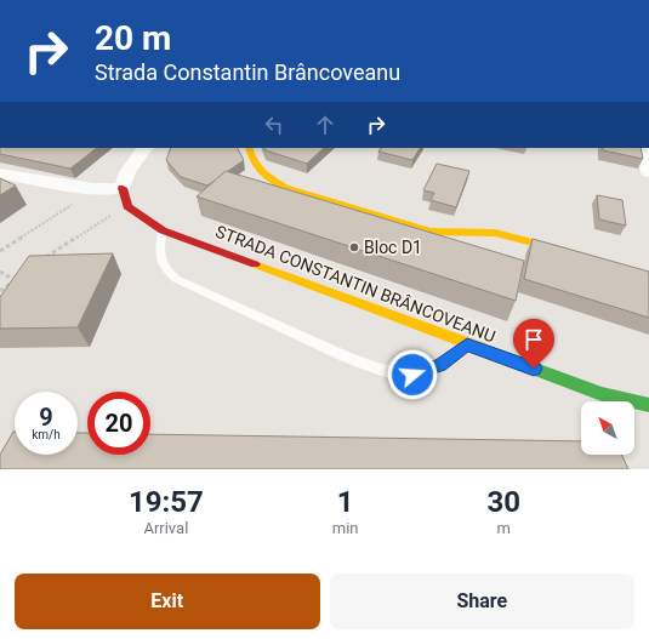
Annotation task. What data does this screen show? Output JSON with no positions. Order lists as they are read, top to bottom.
{
  "streets": {
    "street": ["STRADA CONSTANTIN BRÂNCOVEANU"]
  },
  "places": ["Bloc D1"],
  "north": "top left",
  "page": {
    "turn": ["20 m", "Strada Constantin Brâncoveanu"],
    "speed": "9 km/h",
    "limit": "20",
    "eta": [
      "19:57",
      "Arrival",
      "1",
      "min",
      "30",
      "m"
    ],
    "buttons": ["Exit", "Share"]
  }
}
